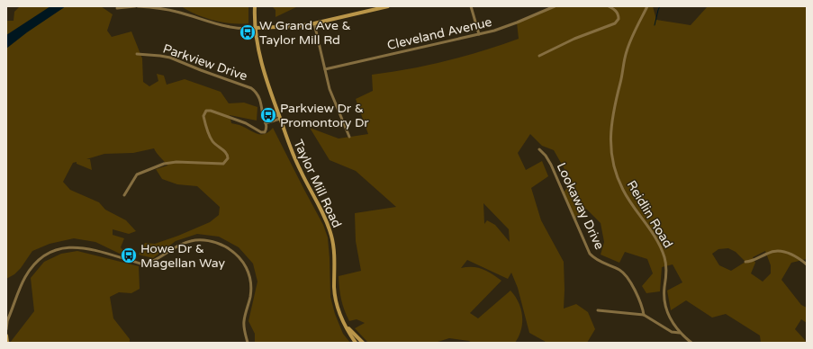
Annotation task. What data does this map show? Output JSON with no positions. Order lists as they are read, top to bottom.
{
  "streets": {
    "main road": ["Taylor Mill Road"],
    "street": [
      "Cleveland Avenue",
      "Parkview Drive",
      "Lookaway Drive",
      "Reidlin Road"
    ]
  },
  "places": {
    "bus stop": ["W Grand Ave & Taylor Mill Rd", "Parkview Dr & Promontory Dr", "Howe Dr & Magellan Way"]
  }
}
